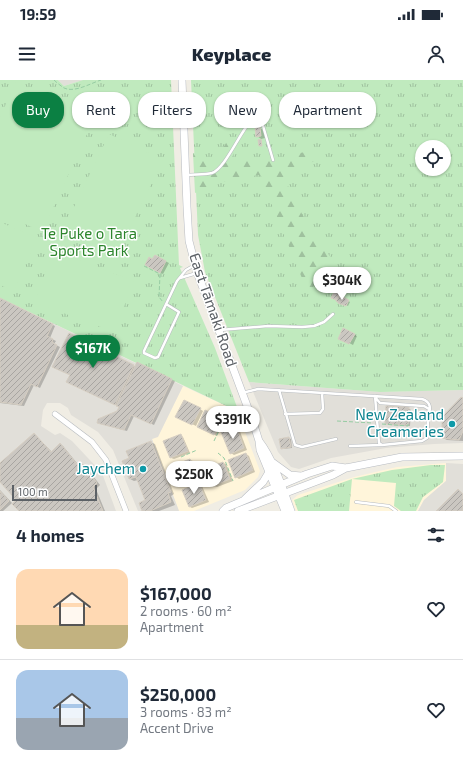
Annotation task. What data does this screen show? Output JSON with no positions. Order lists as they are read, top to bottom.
{
  "streets": {
    "main road": ["East Tāmaki Road"]
  },
  "parks": ["Te Puke o Tara Sports Park"],
  "places": ["New Zealand Creameries", "Jaychem"],
  "scale_bar": "100 m",
  "page": {
    "status": "19:59",
    "header": "Keyplace",
    "chip": [
      "Buy",
      "Rent",
      "Filters",
      "New",
      "Apartment"
    ],
    "price": [
      "$304K",
      "$167K",
      "$391K",
      "$250K"
    ],
    "scale": "100 m",
    "heading": "4 homes",
    "list": [
      {
        "name": "$167,000",
        "note": "2 rooms · 60 m² · Apartment"
      },
      {
        "name": "$250,000",
        "note": "3 rooms · 83 m² · Accent Drive"
      }
    ]
  }
}
